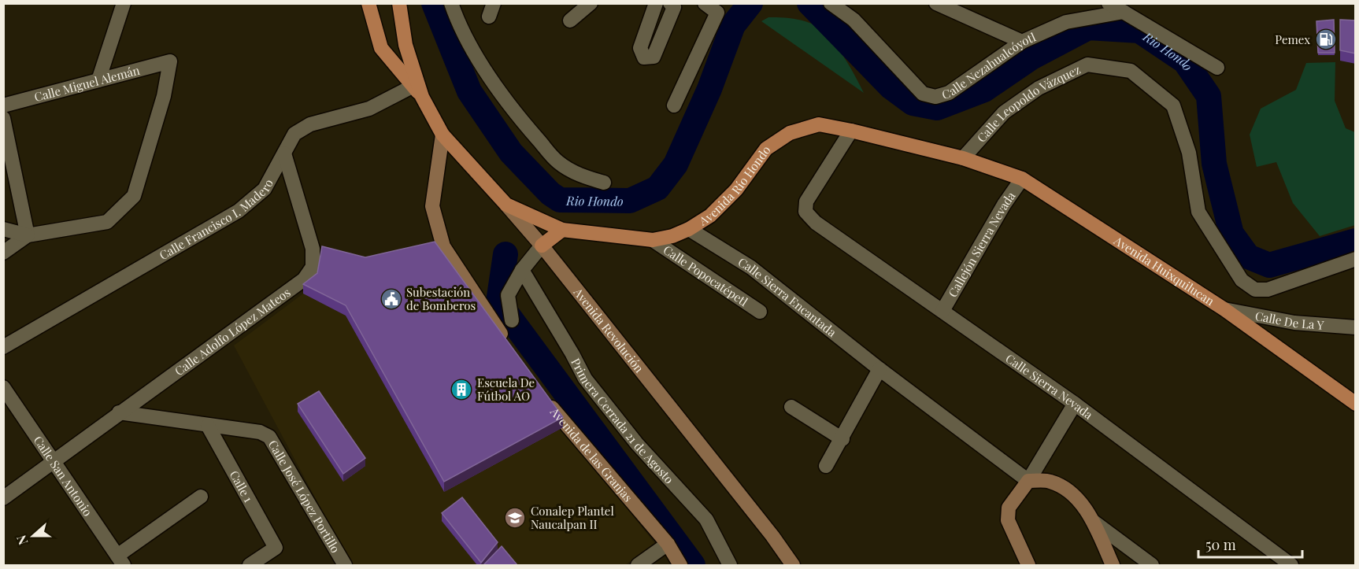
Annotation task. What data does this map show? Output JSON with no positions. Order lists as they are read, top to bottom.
{
  "streets": {
    "main road": [
      "Avenida Río Hondo",
      "Avenida Huixquilucan",
      "Avenida Revolución",
      "Avenida de las Granjas"
    ],
    "street": [
      "Calle Nezahualcóyotl",
      "Calle Miguel Alemán",
      "Calle Leopoldo Vázquez",
      "Calle Francisco I. Madero",
      "Callejón Sierra Nevada",
      "Calle Popocatépetl",
      "Calle Sierra Encantada",
      "Calle De La Y",
      "Calle Adolfo López Mateos",
      "Calle Sierra Nevada",
      "Primera Cerrada 21 de Agosto",
      "Calle San Antonio",
      "Calle 1",
      "Calle José López Portillo"
    ]
  },
  "crossings": [
    ["Calle Leopoldo Vázquez", "Avenida Río Hondo"],
    ["Calle Leopoldo Vázquez", "Avenida Huixquilucan"],
    ["Avenida Río Hondo", "Avenida Huixquilucan"],
    ["Avenida Río Hondo", "Calle Popocatépetl"],
    ["Avenida Río Hondo", "Calle Sierra Encantada"],
    ["Avenida Río Hondo", "Avenida Revolución"],
    ["Avenida Río Hondo", "Calle Sierra Nevada"],
    ["Calle Francisco I. Madero", "Avenida Revolución"],
    ["Calle Francisco I. Madero", "Calle Adolfo López Mateos"],
    ["Callejón Sierra Nevada", "Avenida Huixquilucan"],
    ["Callejón Sierra Nevada", "Calle Sierra Nevada"],
    ["Avenida Huixquilucan", "Calle De La Y"],
    ["Calle Adolfo López Mateos", "Calle San Antonio"],
    ["Calle Adolfo López Mateos", "Calle José López Portillo"],
    ["Calle 1", "Calle José López Portillo"]
  ],
  "water": ["Rio Hondo"],
  "places": {
    "fuel station": ["Pemex"],
    "public building": ["Subestación de Bomberos"],
    "building": ["Escuela De Fútbol AO"],
    "school or university": ["Conalep Plantel Naucalpan II"]
  },
  "scale_bar": "50 m",
  "north": "left"
}
